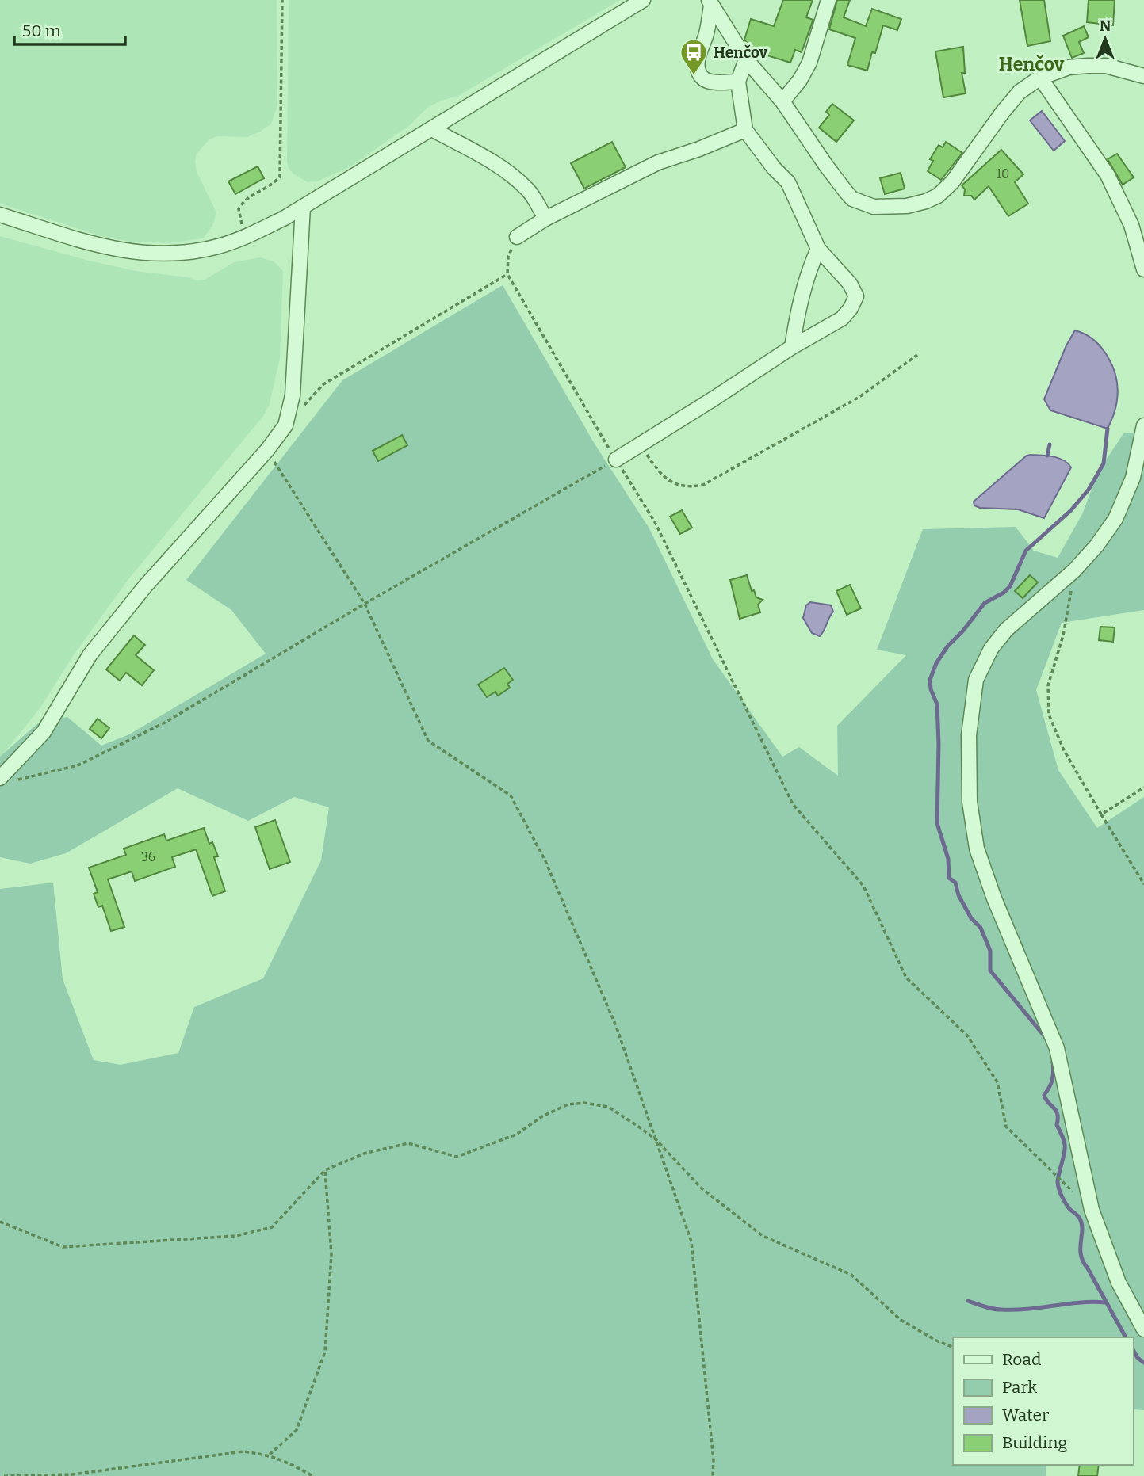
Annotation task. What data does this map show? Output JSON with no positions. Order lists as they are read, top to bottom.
{
  "districts": ["Henčov"],
  "places": {
    "bus stop": ["Henčov"]
  },
  "house_numbers": ["10", "36"],
  "legend": [
    "Road",
    "Park",
    "Water",
    "Building"
  ],
  "scale_bar": "50 m",
  "north": "top"
}
